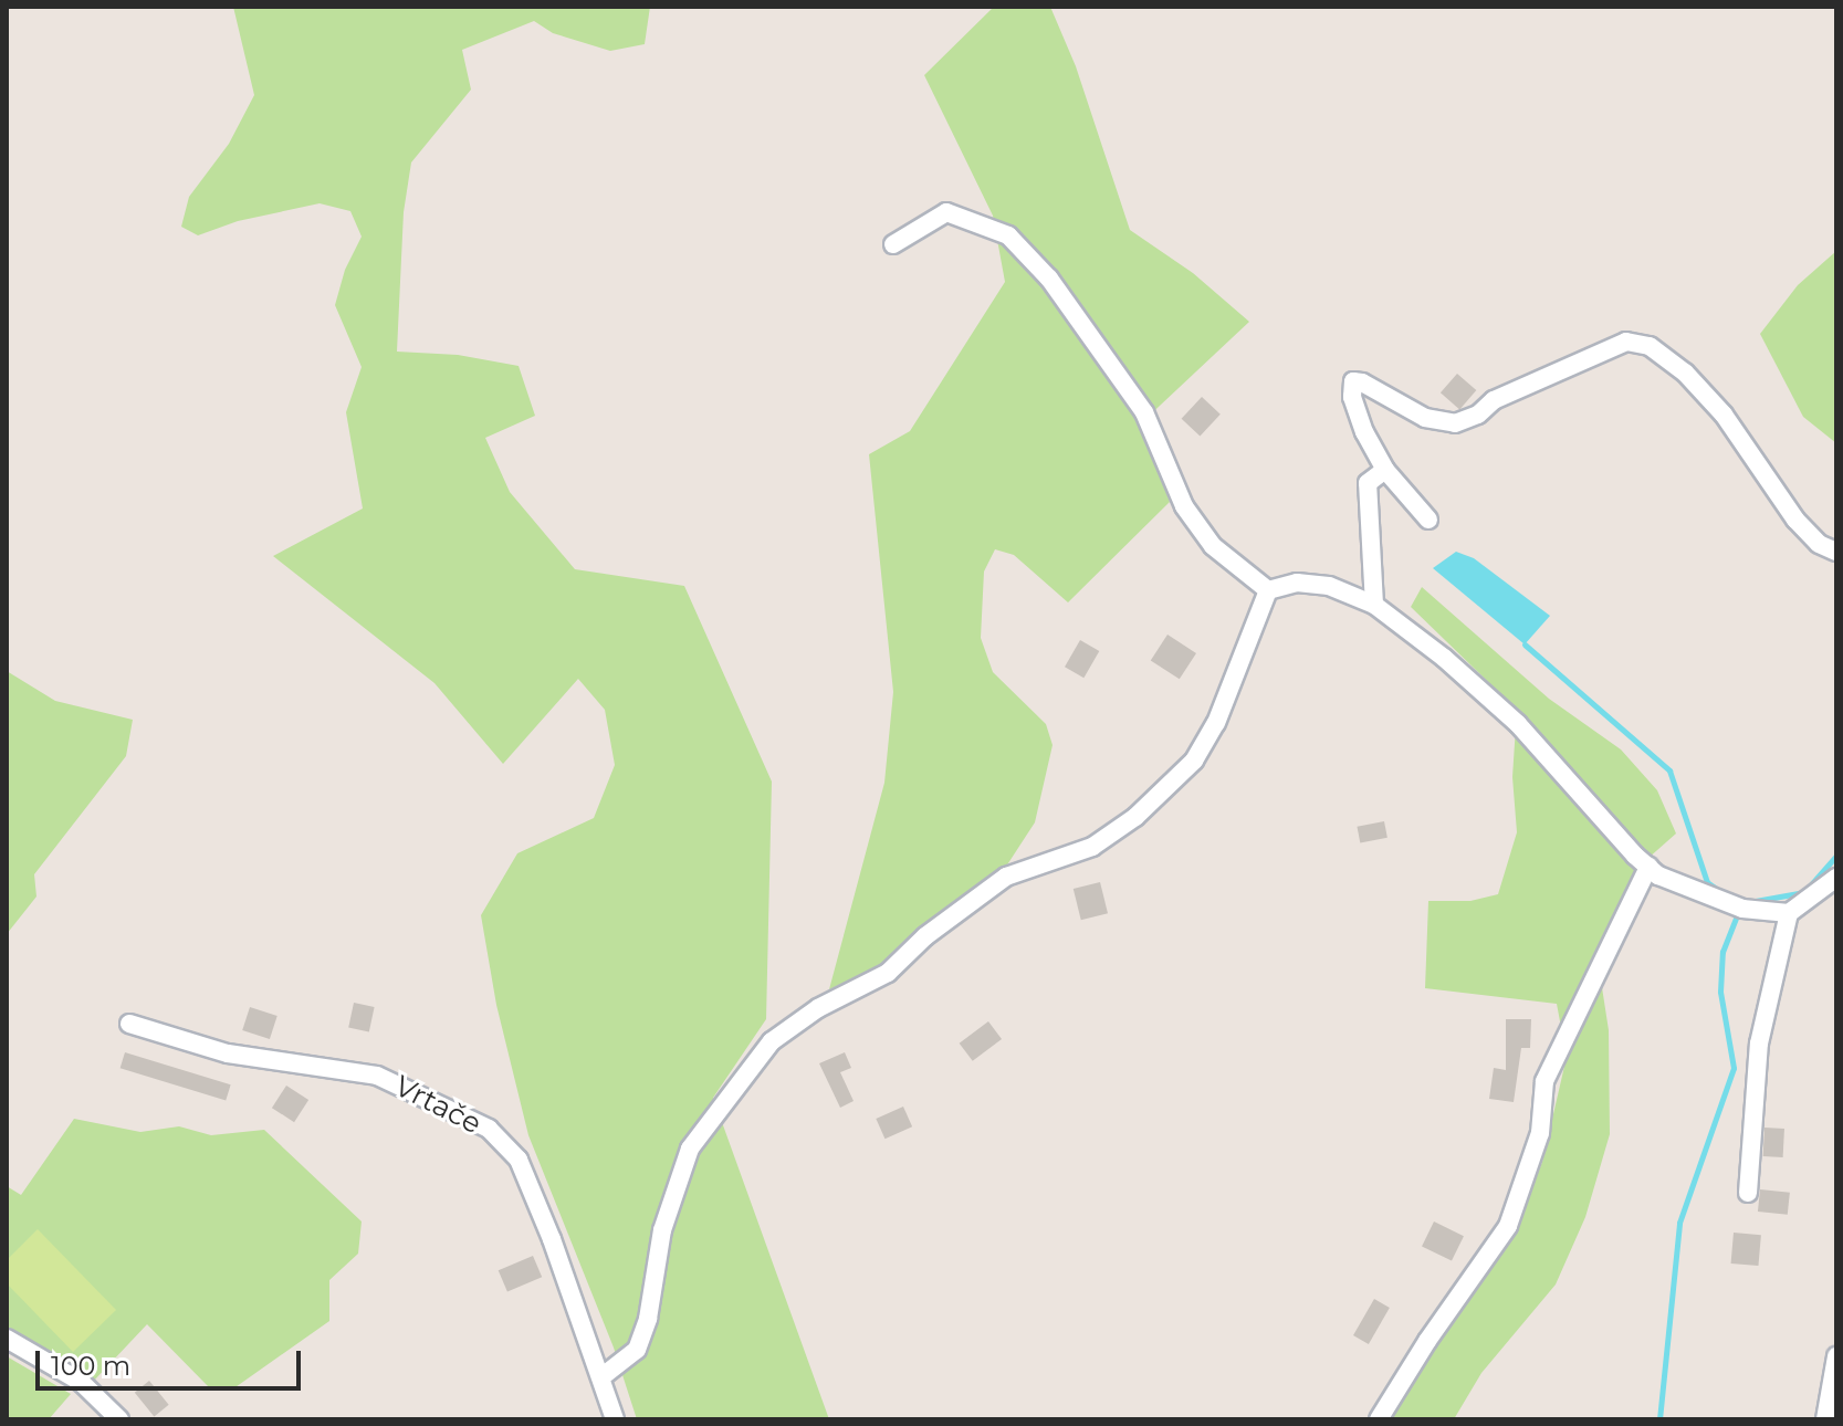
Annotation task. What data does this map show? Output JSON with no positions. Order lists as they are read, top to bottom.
{
  "streets": {
    "street": ["Vrtače"]
  },
  "scale_bar": "100 m"
}
